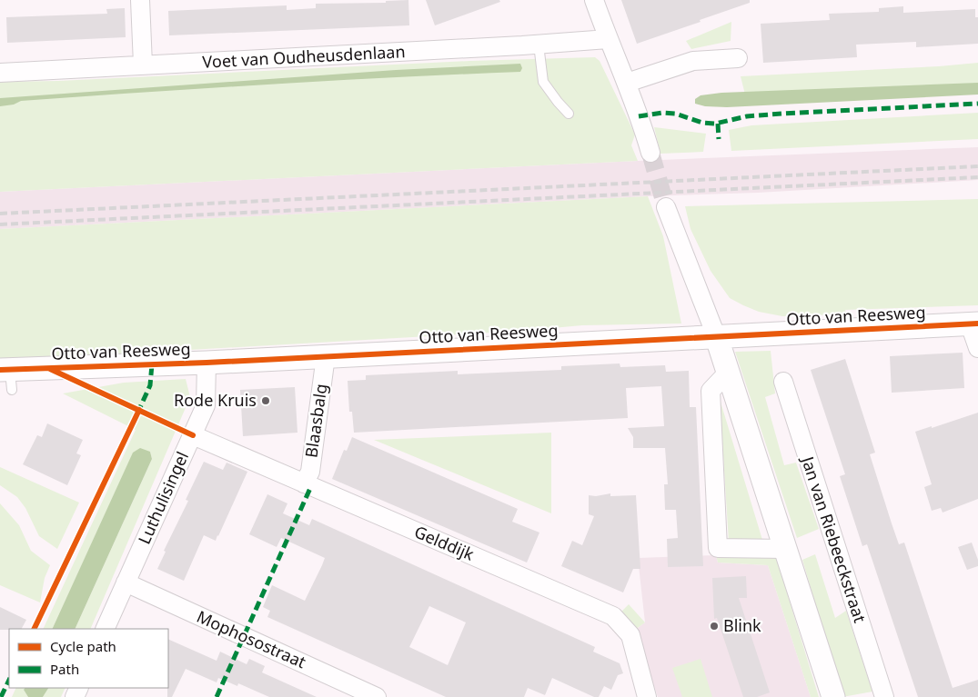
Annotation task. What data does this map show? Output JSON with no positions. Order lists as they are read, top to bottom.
{
  "streets": {
    "street": [
      "Voet van Oudheusdenlaan",
      "Otto van Reesweg",
      "Blaasbalg",
      "Luthulisingel",
      "Jan van Riebeeckstraat",
      "Gelddijk",
      "Mophosostraat"
    ]
  },
  "crossings": [
    ["Otto van Reesweg", "Blaasbalg"],
    ["Otto van Reesweg", "Luthulisingel"],
    ["Blaasbalg", "Gelddijk"],
    ["Luthulisingel", "Gelddijk"],
    ["Luthulisingel", "Mophosostraat"]
  ],
  "places": ["Rode Kruis", "Blink"],
  "legend": ["Cycle path", "Path"]
}
